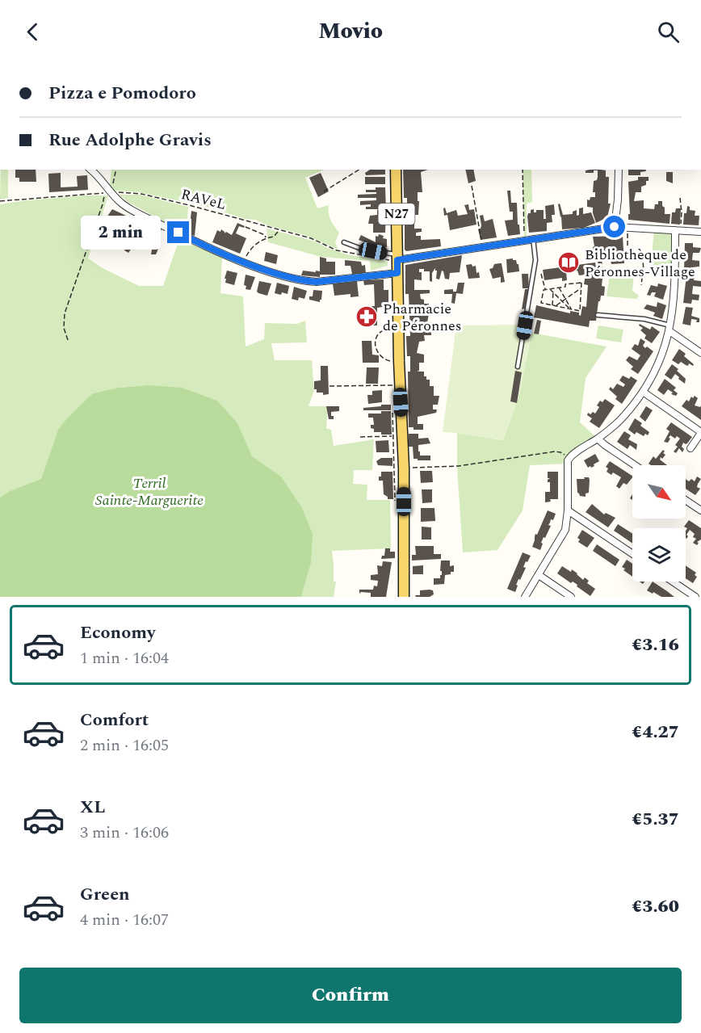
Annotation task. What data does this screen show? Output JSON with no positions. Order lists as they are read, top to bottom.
{
  "streets": {
    "main road": ["N27"],
    "path": ["RAVeL"]
  },
  "crossings": [
    ["RAVeL", "N27"]
  ],
  "parks": ["Terril Sainte-Marguerite"],
  "places": {
    "library": ["Bibliothèque de Péronnes-Village"],
    "pharmacy": ["Pharmacie de Péronnes"]
  },
  "north": "bottom right",
  "page": {
    "header": "Movio",
    "banner": ["Pizza e Pomodoro", "Rue Adolphe Gravis"],
    "bubble": "2 min",
    "list": [
      {
        "name": "Economy",
        "note": "1 min · 16:04",
        "value": "€3.16"
      },
      {
        "name": "Comfort",
        "note": "2 min · 16:05",
        "value": "€4.27"
      },
      {
        "name": "XL",
        "note": "3 min · 16:06",
        "value": "€5.37"
      },
      {
        "name": "Green",
        "note": "4 min · 16:07",
        "value": "€3.60"
      }
    ],
    "buttons": "Confirm"
  }
}
